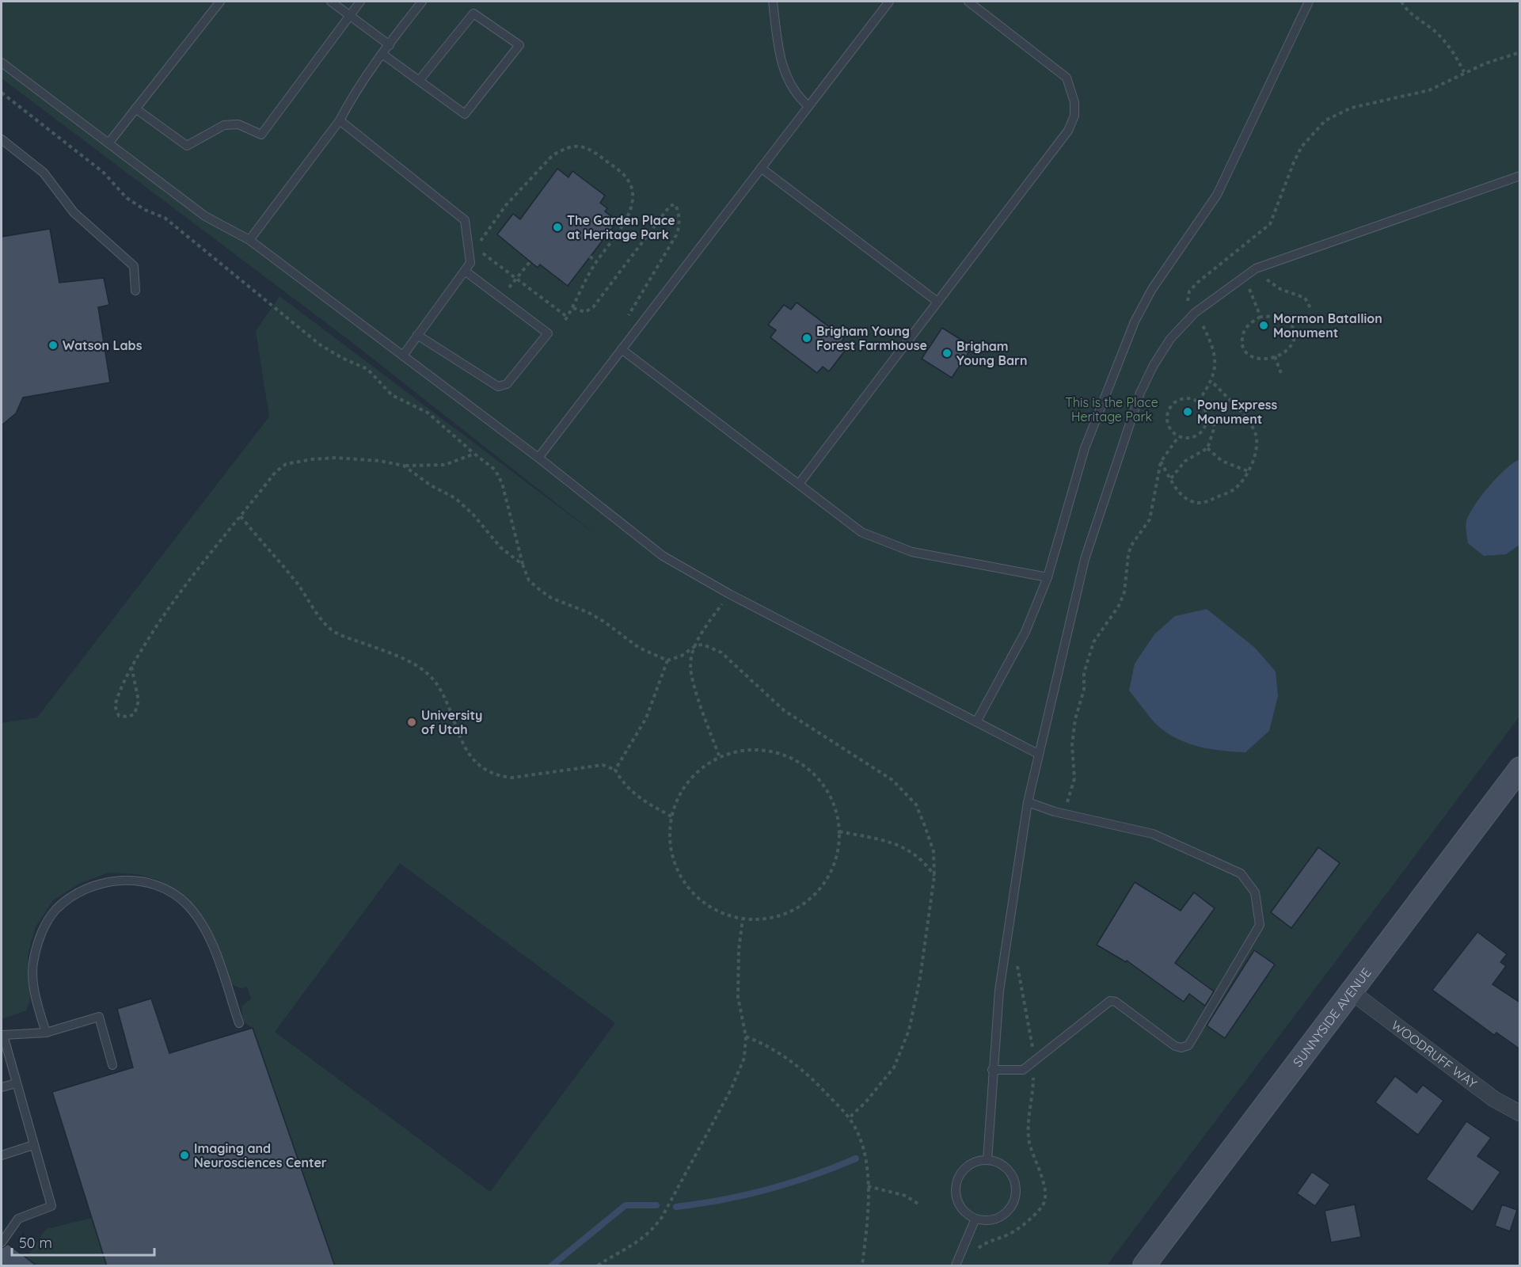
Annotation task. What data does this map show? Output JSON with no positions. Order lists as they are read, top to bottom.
{
  "streets": {
    "main road": ["SUNNYSIDE AVENUE"],
    "street": ["WOODRUFF WAY"]
  },
  "crossings": [
    ["SUNNYSIDE AVENUE", "WOODRUFF WAY"]
  ],
  "parks": ["This is the Place Heritage Park"],
  "places": [
    "The Garden Place at Heritage Park",
    "Mormon Batallion Monument",
    "Brigham Young Forest Farmhouse",
    "Watson Labs",
    "Brigham Young Barn",
    "Pony Express Monument",
    "University of Utah",
    "Imaging and Neurosciences Center"
  ],
  "scale_bar": "50 m"
}
